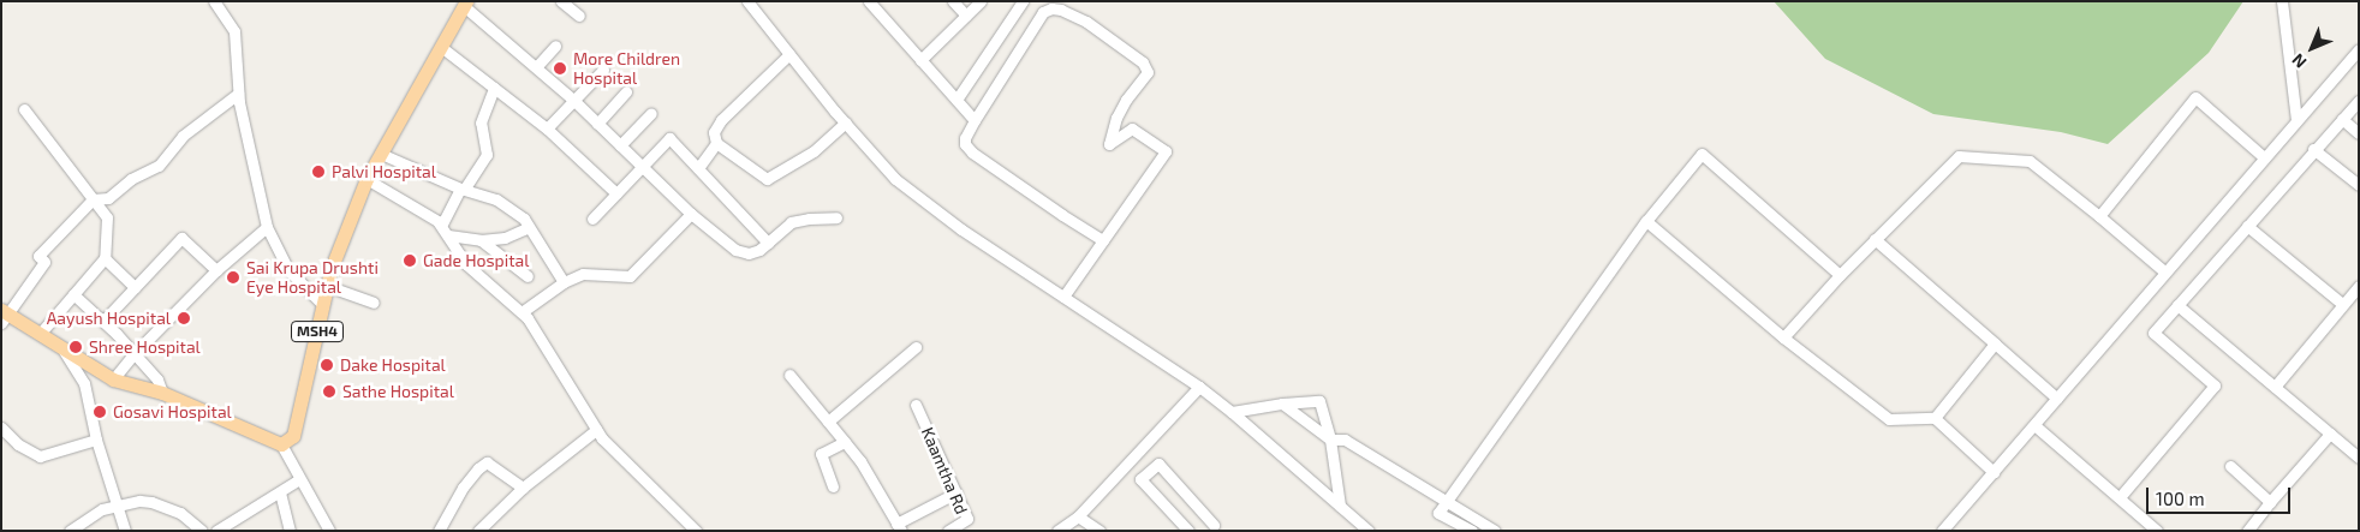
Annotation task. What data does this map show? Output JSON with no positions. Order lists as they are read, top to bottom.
{
  "streets": {
    "main road": ["MSH4"],
    "street": ["Kaamtha Rd"]
  },
  "places": [
    "More Children Hospital",
    "Palvi Hospital",
    "Gade Hospital",
    "Sai Krupa Drushti Eye Hospital",
    "Aayush Hospital",
    "Shree Hospital",
    "Dake Hospital",
    "Sathe Hospital",
    "Gosavi Hospital"
  ],
  "scale_bar": "100 m",
  "north": "bottom left"
}
